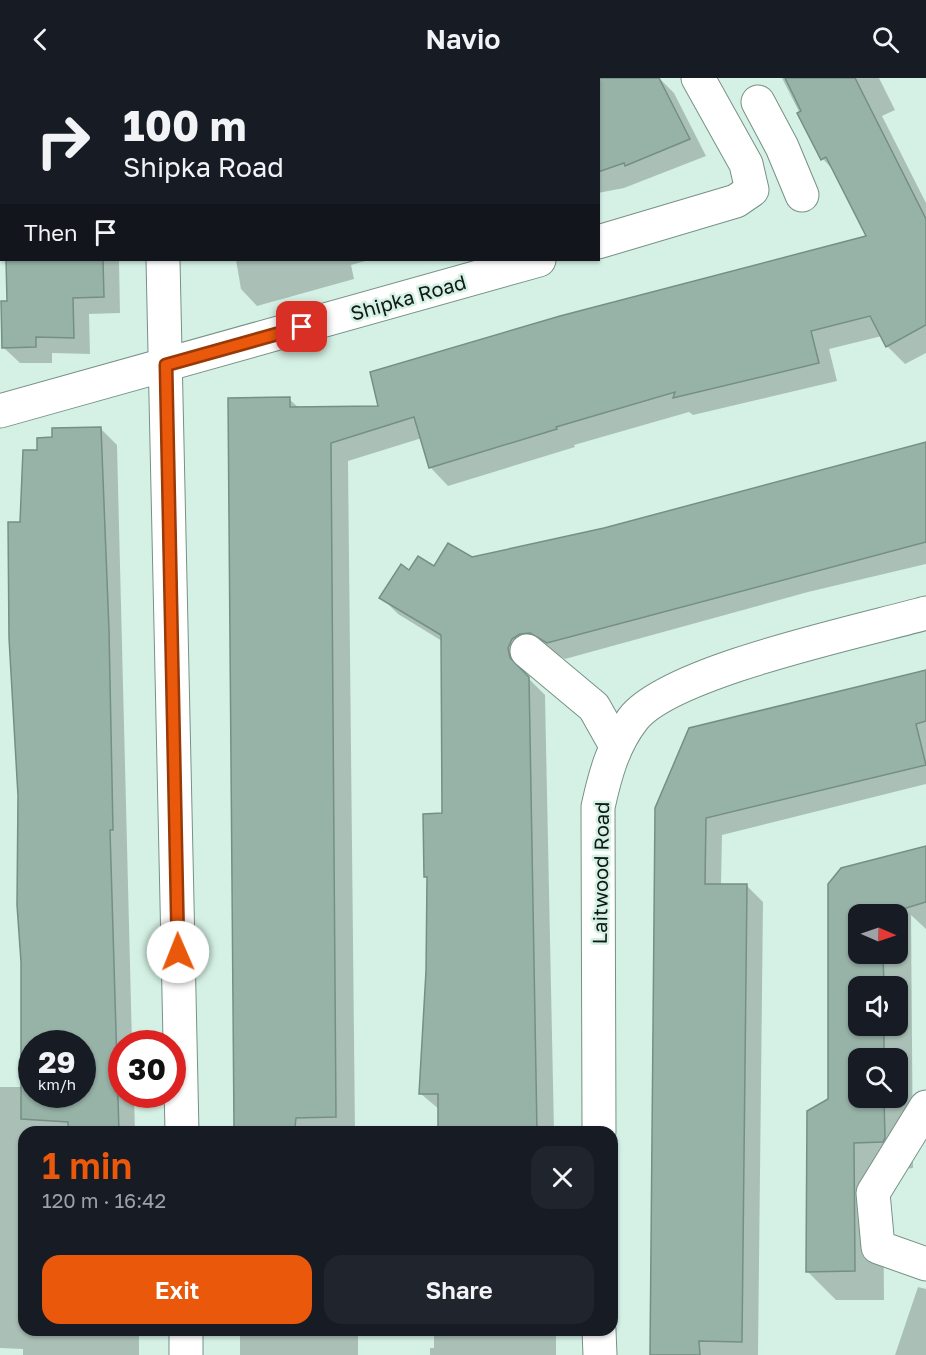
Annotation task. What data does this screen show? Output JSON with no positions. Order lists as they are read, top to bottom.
{
  "streets": {
    "street": ["Shipka Road", "Laitwood Road"]
  },
  "north": "right",
  "page": {
    "header": "Navio",
    "turn": ["100 m", "Shipka Road"],
    "then": "Then",
    "speed": "29 km/h",
    "limit": "30",
    "heading": ["1 min", "120 m · 16:42"],
    "buttons": ["Exit", "Share"]
  }
}
